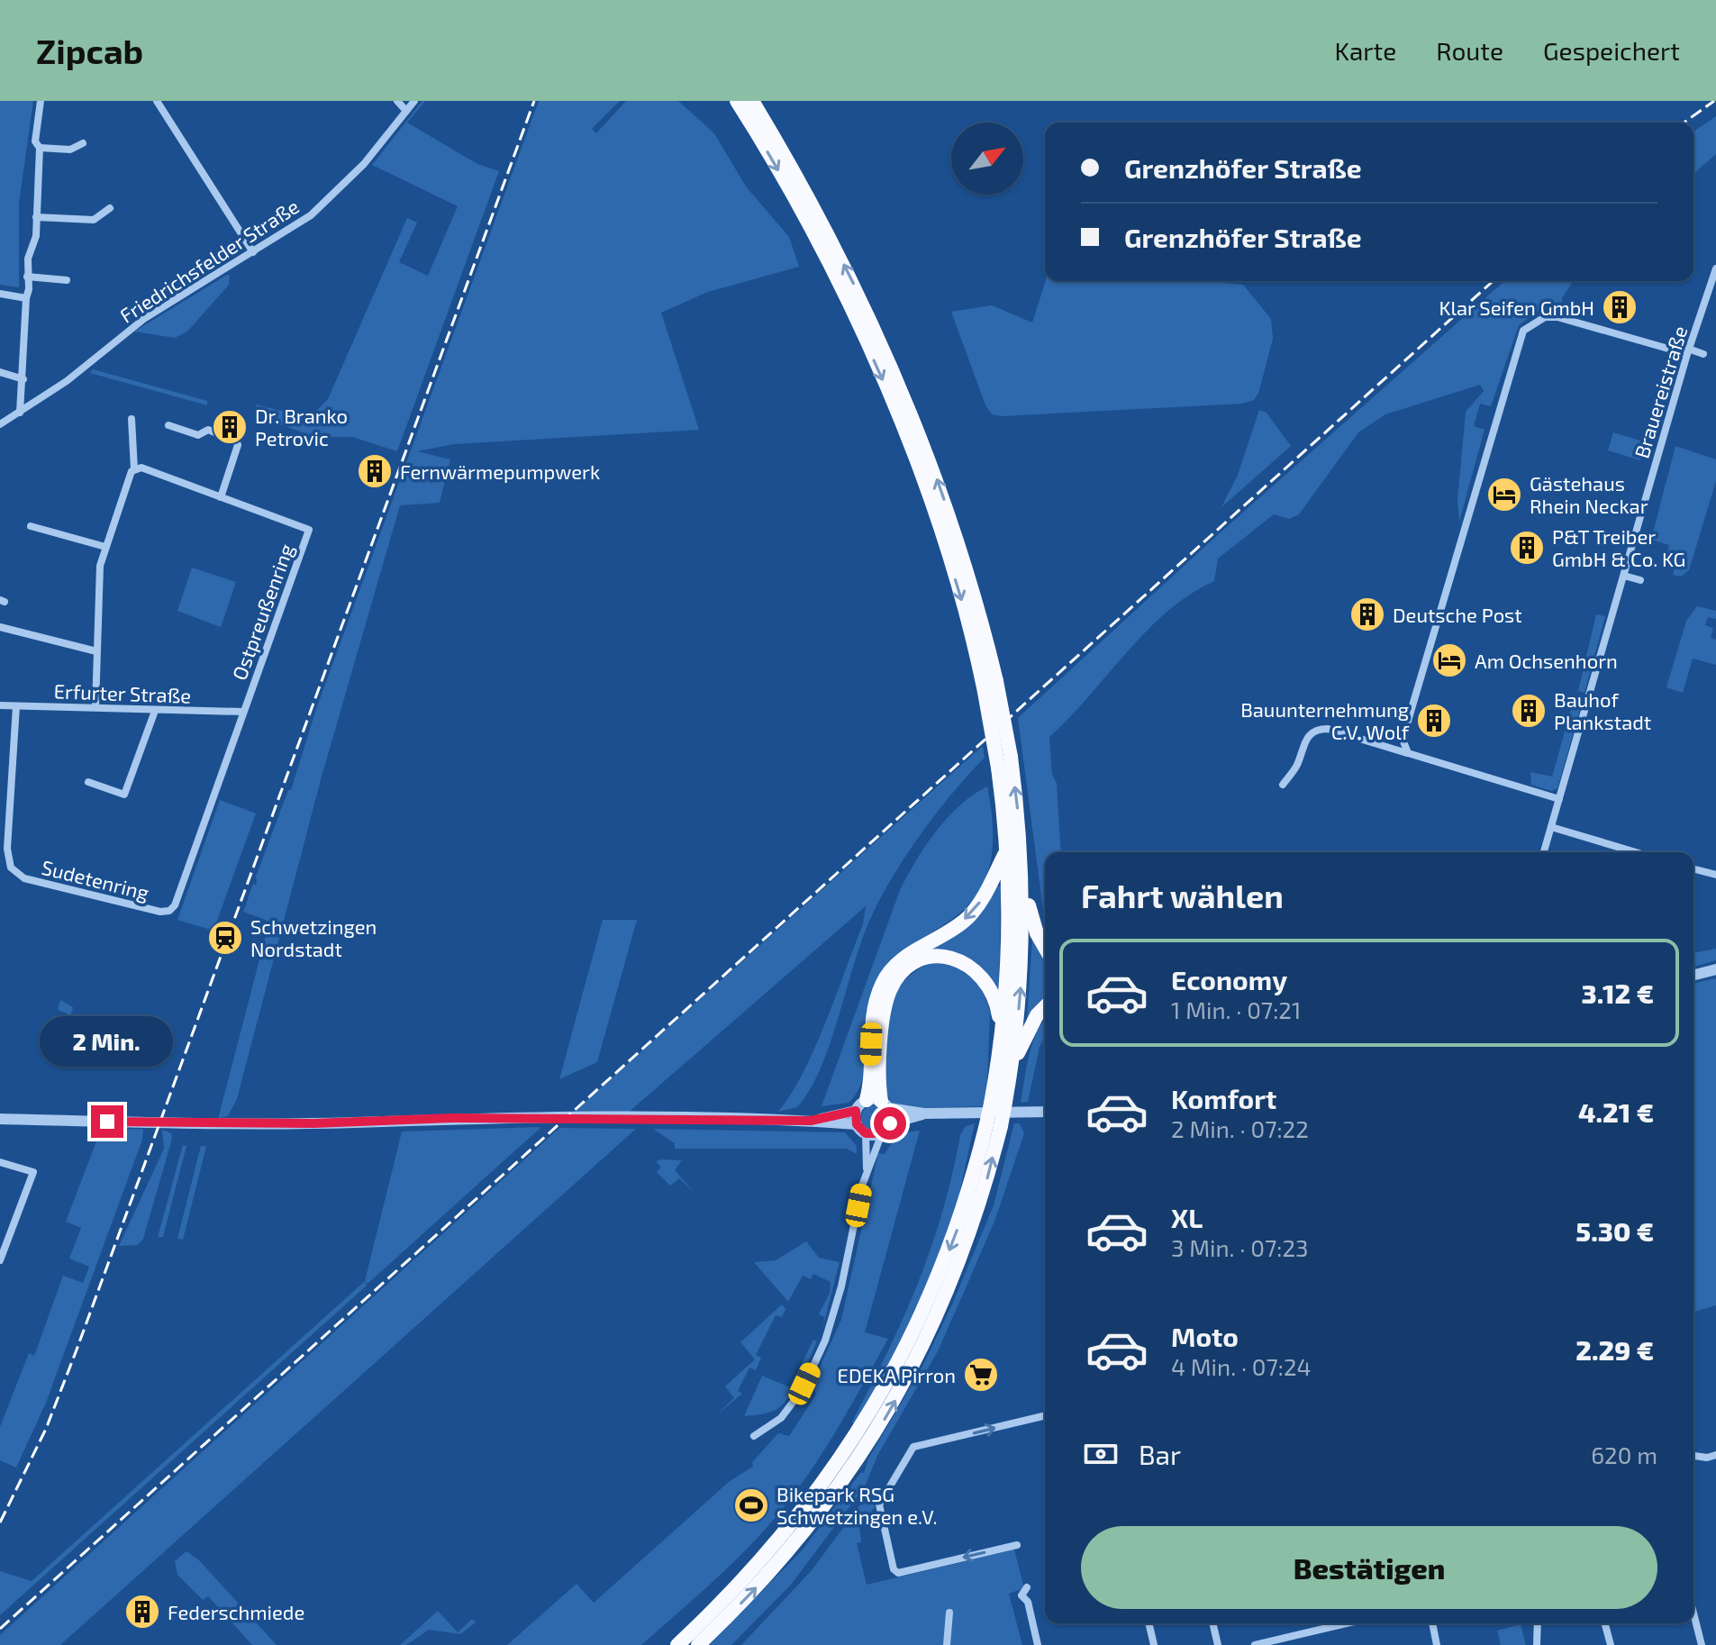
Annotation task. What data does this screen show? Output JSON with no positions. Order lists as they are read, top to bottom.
{
  "streets": {
    "street": [
      "Friedrichsfelder Straße",
      "Brauereistraße",
      "Ostpreußenring",
      "Erfurter Straße",
      "Sudetenring"
    ]
  },
  "crossings": [
    ["Ostpreußenring", "Erfurter Straße"],
    ["Ostpreußenring", "Sudetenring"],
    ["Erfurter Straße", "Sudetenring"]
  ],
  "places": {
    "building": [
      "Klar Seifen GmbH",
      "Dr. Branko Petrovic",
      "Fernwärmepumpwerk",
      "P&T Treiber GmbH & Co. KG",
      "Deutsche Post",
      "Bauhof Plankstadt",
      "Bauunternehmung C.V. Wolf",
      "Federschmiede"
    ],
    "hotel": ["Gästehaus Rhein Neckar", "Am Ochsenhorn"],
    "station": ["Schwetzingen Nordstadt"],
    "supermarket": ["EDEKA Pirron"],
    "sports": ["Bikepark RSG Schwetzingen e.V."]
  },
  "north": "top right",
  "page": {
    "header": "Zipcab",
    "nav": ["Karte", "Route", "Gespeichert"],
    "banner": ["Grenzhöfer Straße", "Grenzhöfer Straße"],
    "heading": "Fahrt wählen",
    "list": [
      {
        "name": "Economy",
        "note": "1 Min. · 07:21",
        "value": "3.12 €"
      },
      {
        "name": "Komfort",
        "note": "2 Min. · 07:22",
        "value": "4.21 €"
      },
      {
        "name": "XL",
        "note": "3 Min. · 07:23",
        "value": "5.30 €"
      },
      {
        "name": "Moto",
        "note": "4 Min. · 07:24",
        "value": "2.29 €"
      }
    ],
    "bubble": "2 Min.",
    "pay": ["Bar", "620 m"],
    "buttons": "Bestätigen"
  }
}
